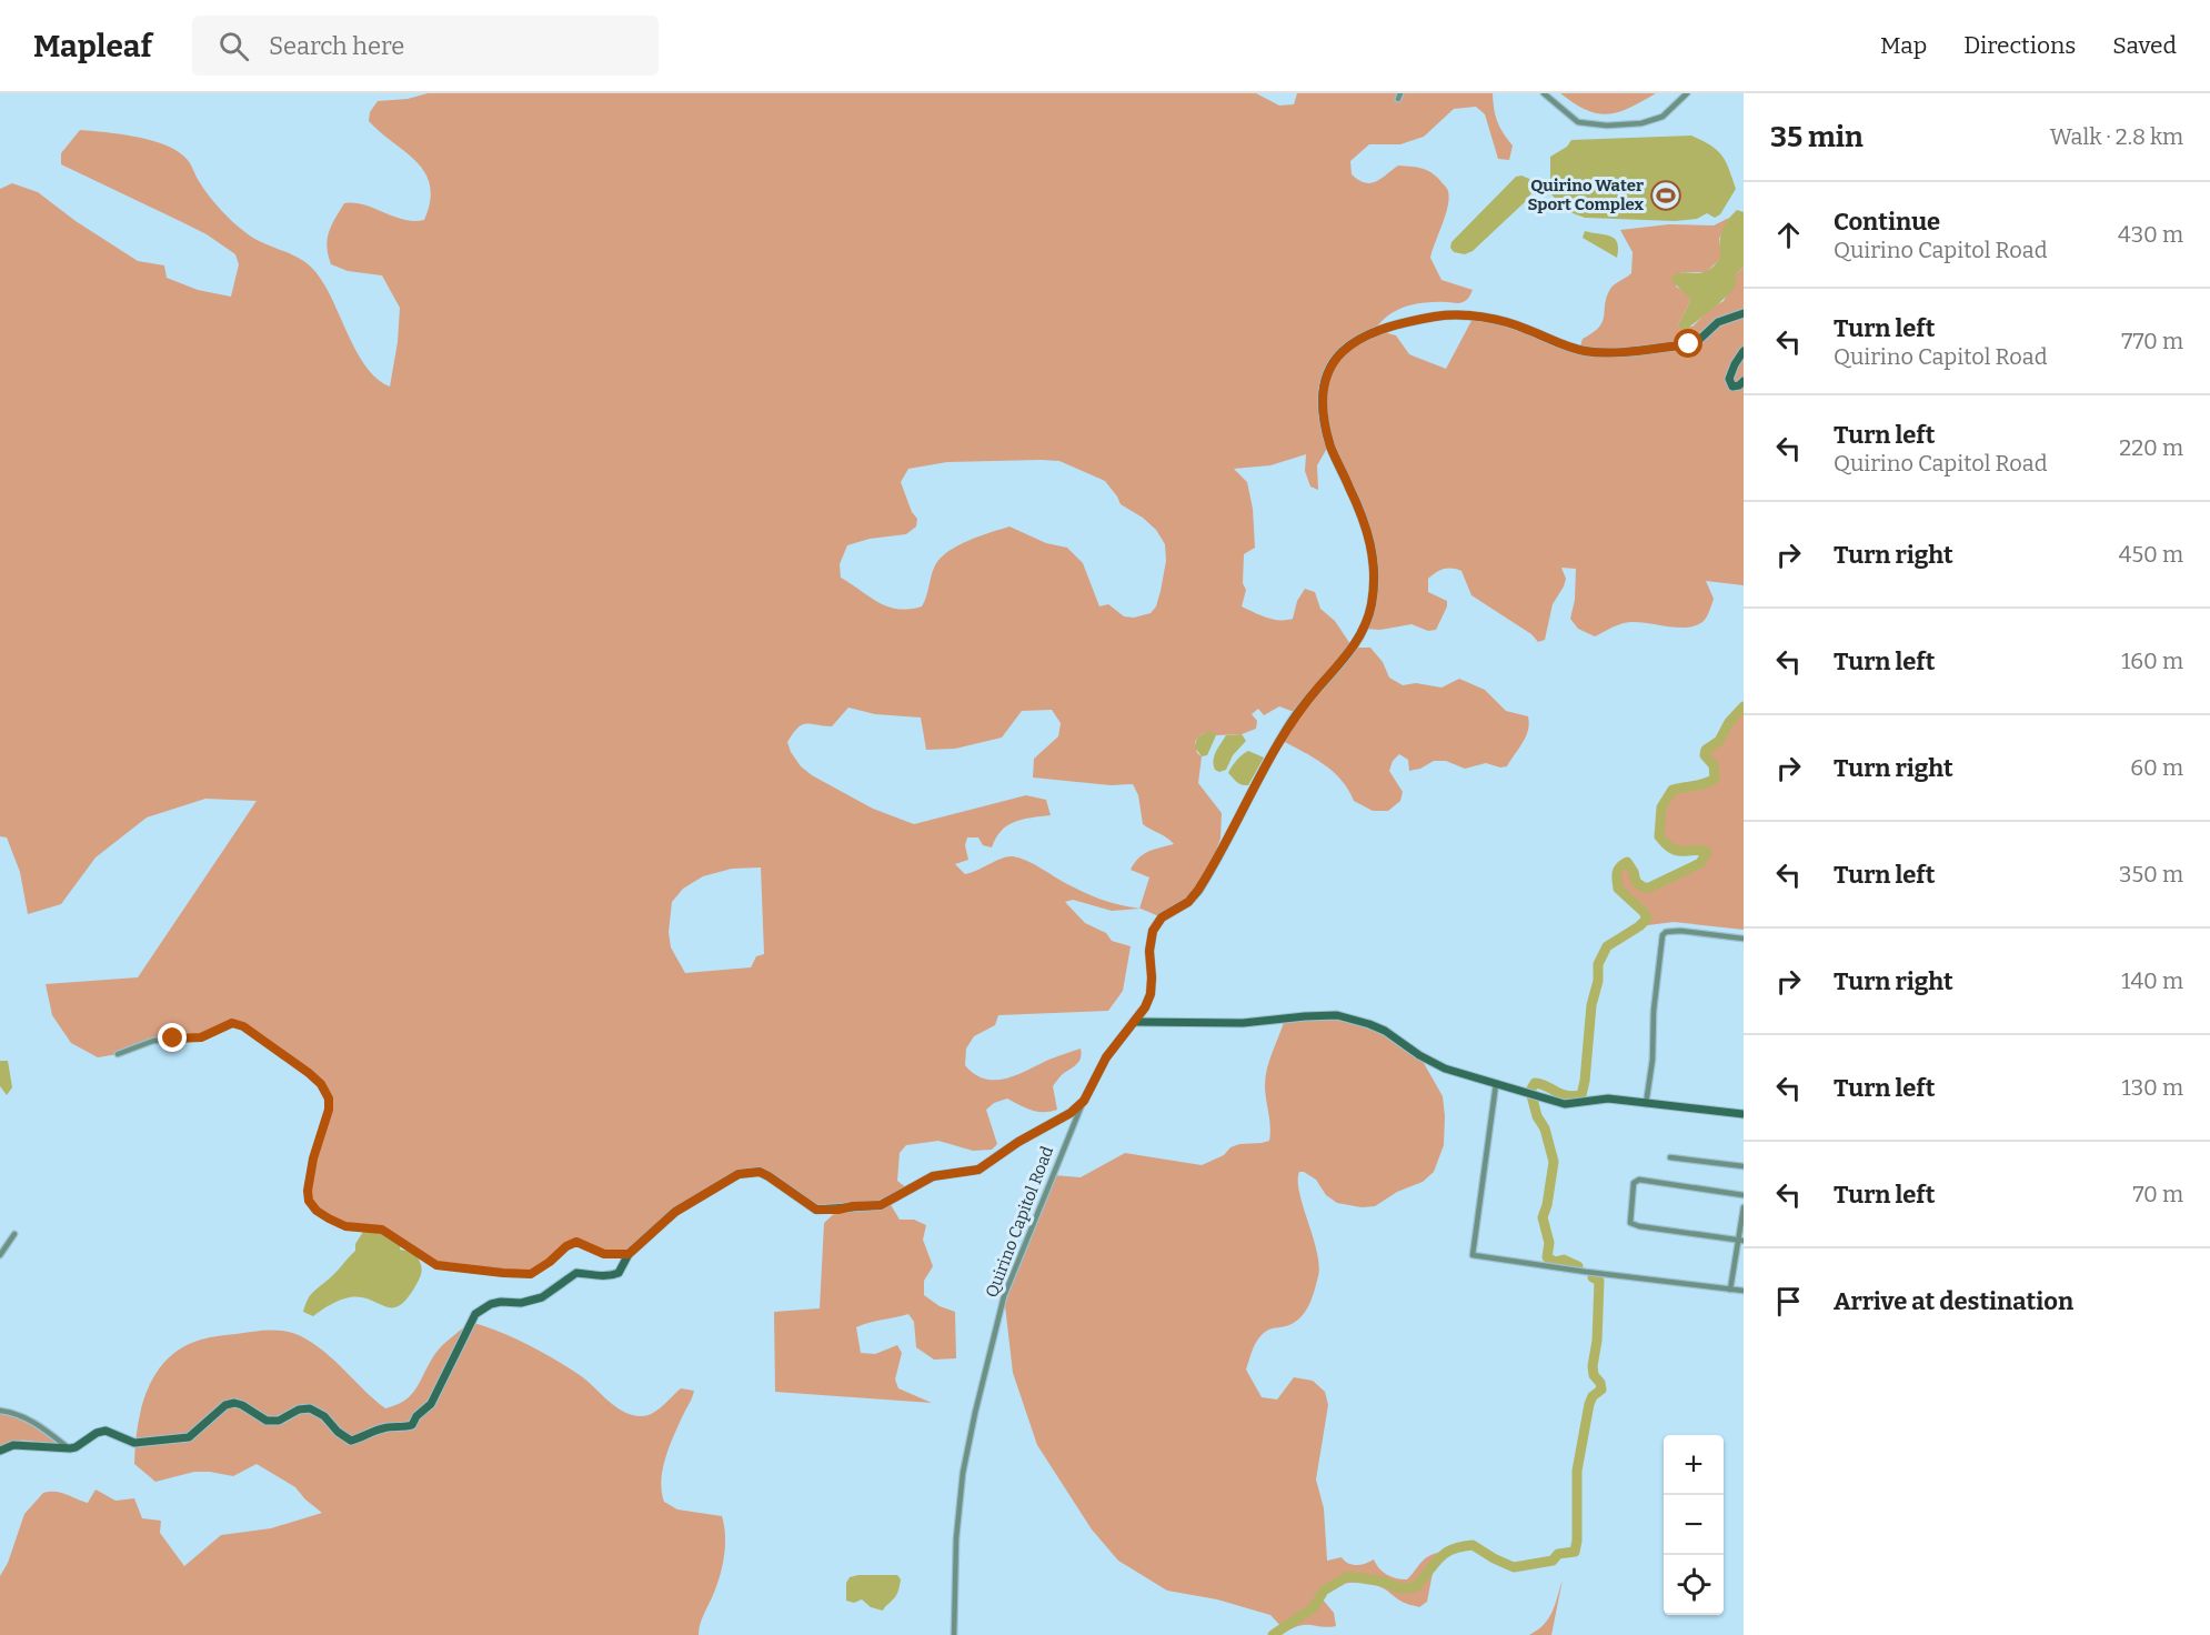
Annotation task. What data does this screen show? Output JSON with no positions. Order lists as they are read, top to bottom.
{
  "streets": {
    "street": ["Quirino Capitol Road"]
  },
  "places": {
    "sports": ["Quirino Water Sport Complex"]
  },
  "page": {
    "header": "Mapleaf",
    "search": "Search here",
    "nav": ["Map", "Directions", "Saved"],
    "heading": ["35 min", "Walk · 2.8 km"],
    "list": [
      ["Continue", "Quirino Capitol Road", "430 m"],
      ["Turn left", "Quirino Capitol Road", "770 m"],
      ["Turn left", "Quirino Capitol Road", "220 m"],
      ["Turn right", "450 m"],
      ["Turn left", "160 m"],
      ["Turn right", "60 m"],
      ["Turn left", "350 m"],
      ["Turn right", "140 m"],
      ["Turn left", "130 m"],
      ["Turn left", "70 m"],
      "Arrive at destination"
    ],
    "map_buttons": ["+", "−"]
  }
}
